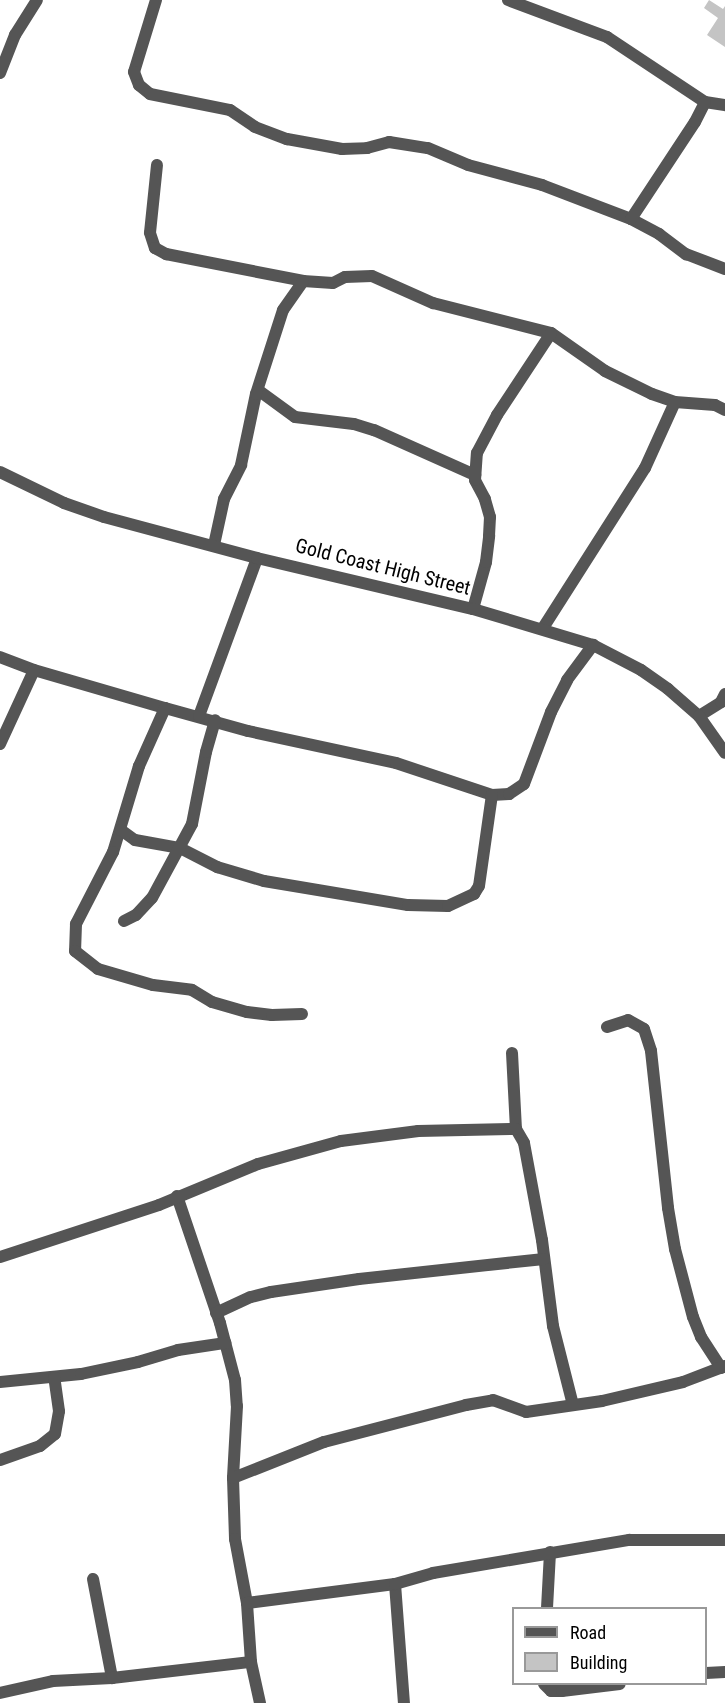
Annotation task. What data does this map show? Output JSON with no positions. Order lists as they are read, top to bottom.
{
  "streets": {
    "street": ["Gold Coast High Street"]
  },
  "legend": ["Road", "Building"]
}
